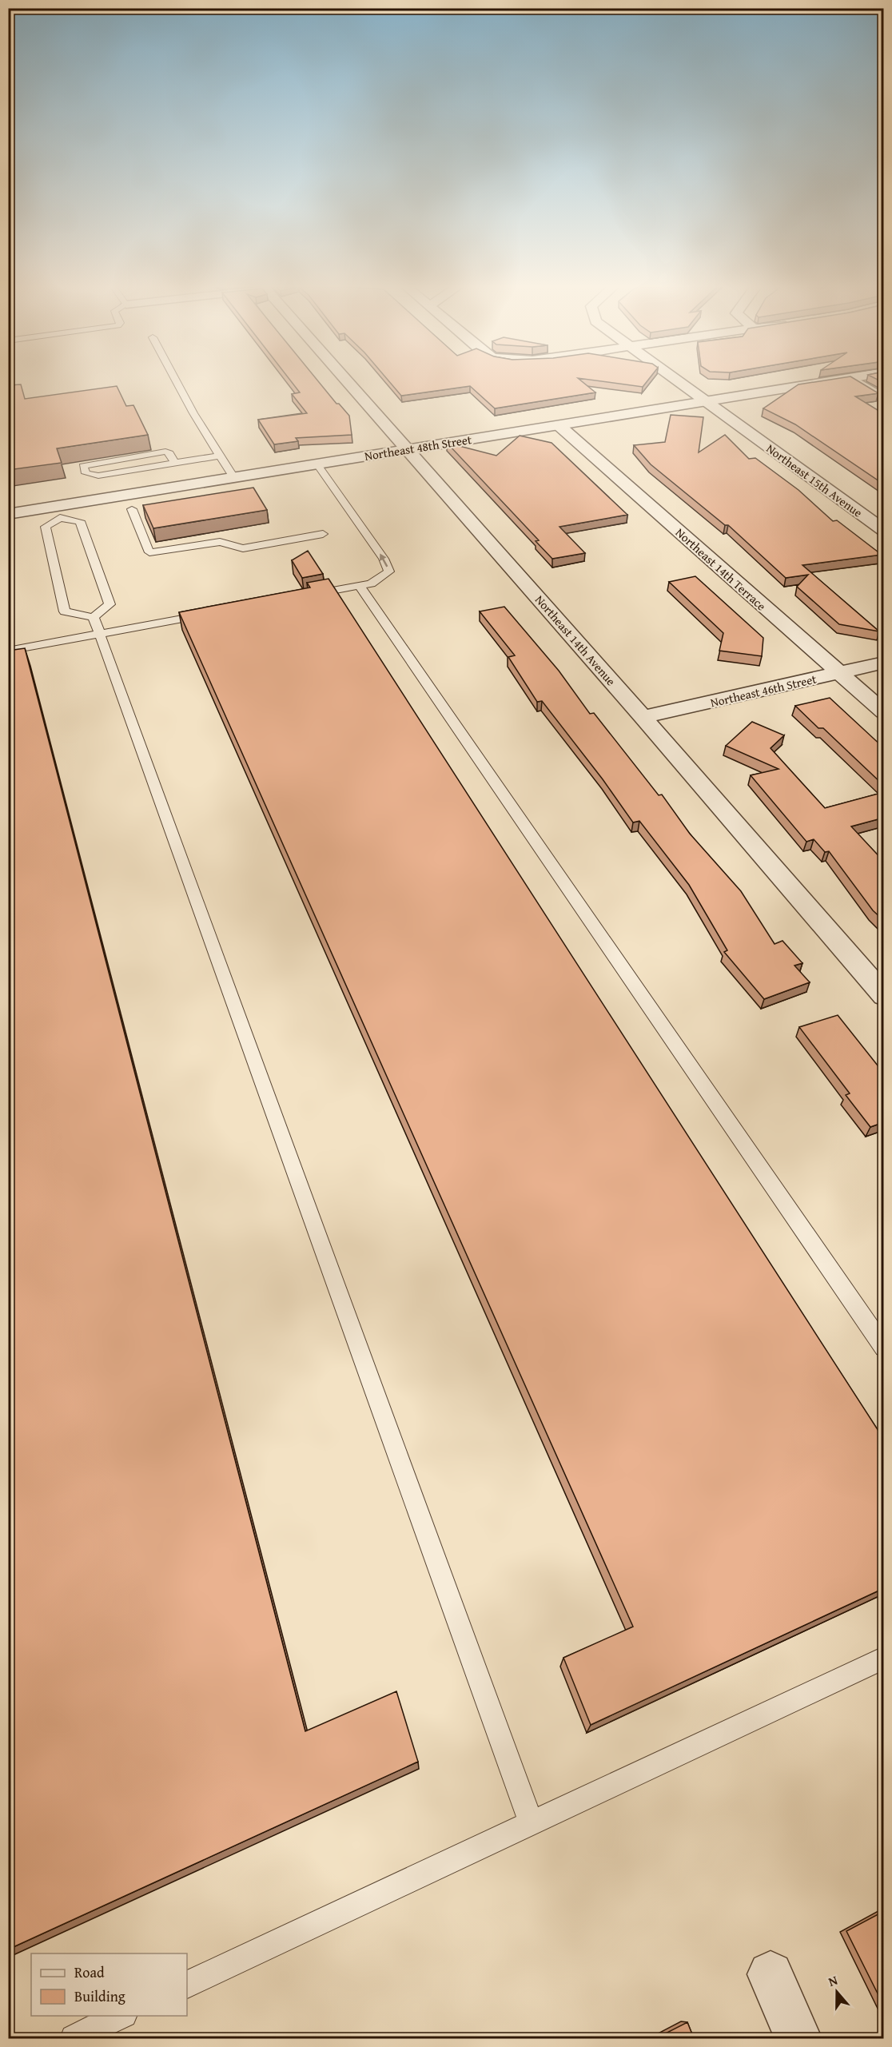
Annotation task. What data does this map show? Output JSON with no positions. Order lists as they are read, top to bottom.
{
  "streets": {
    "street": [
      "Northeast 48th Street",
      "Northeast 15th Avenue",
      "Northeast 14th Terrace",
      "Northeast 14th Avenue",
      "Northeast 46th Street"
    ]
  },
  "crossings": [
    ["Northeast 48th Street", "Northeast 15th Avenue"],
    ["Northeast 48th Street", "Northeast 14th Terrace"],
    ["Northeast 48th Street", "Northeast 14th Avenue"],
    ["Northeast 14th Terrace", "Northeast 46th Street"],
    ["Northeast 14th Avenue", "Northeast 46th Street"]
  ],
  "legend": ["Road", "Building"],
  "north": "top"
}
